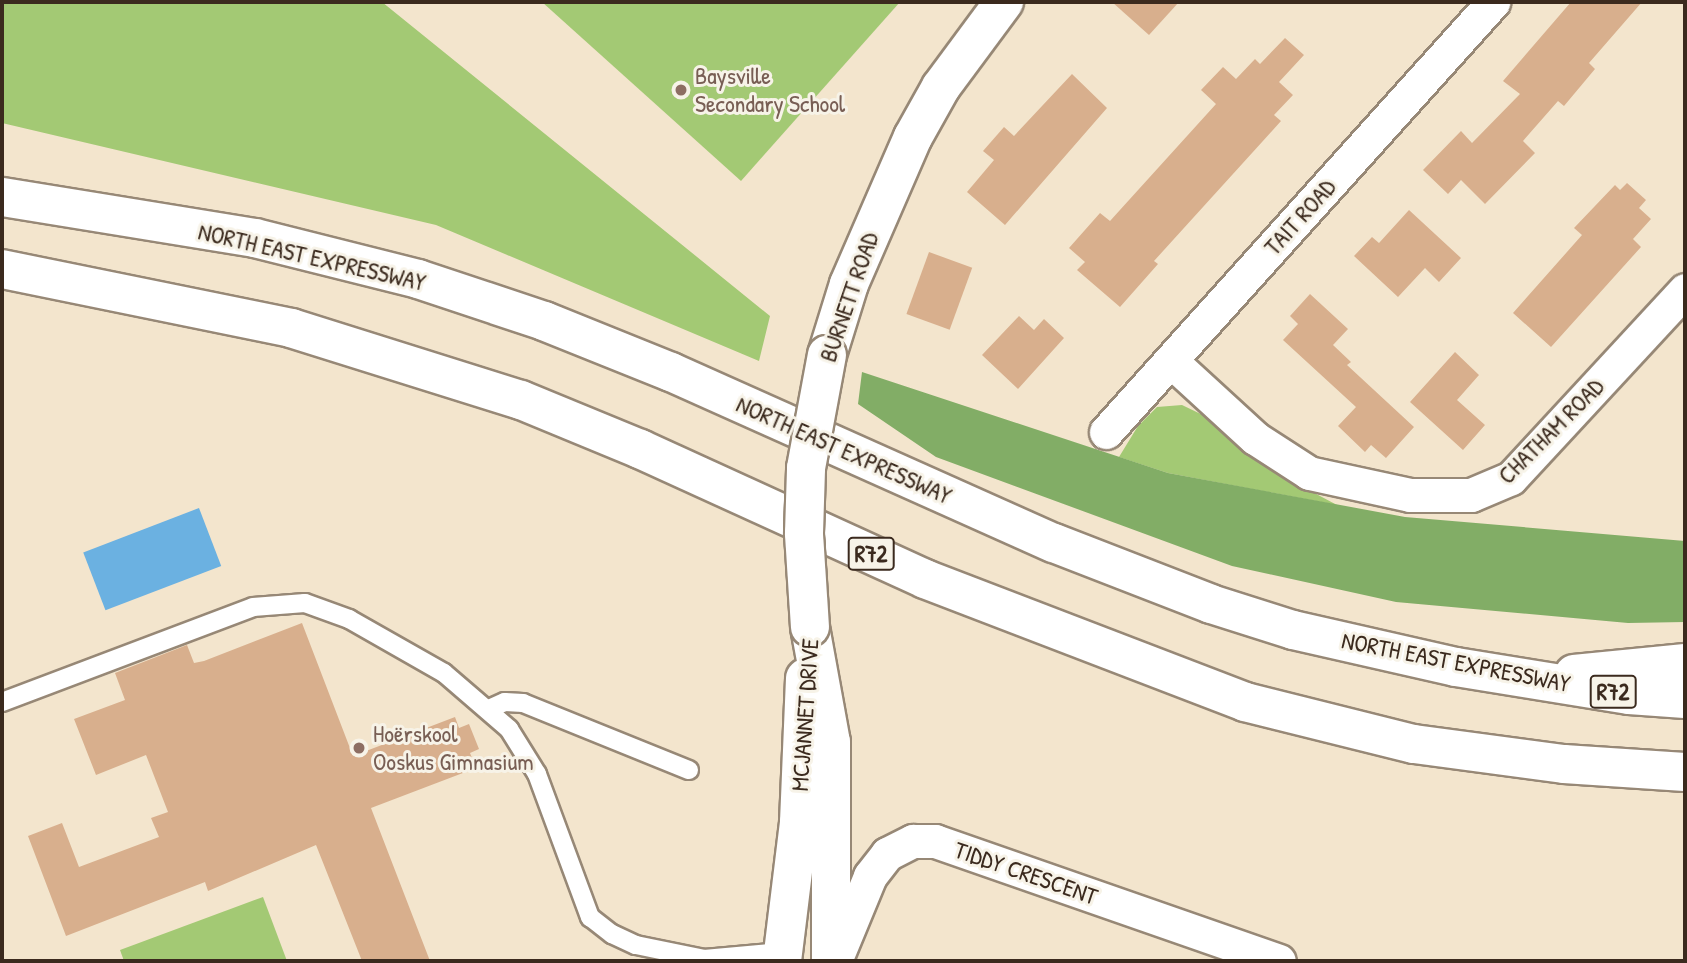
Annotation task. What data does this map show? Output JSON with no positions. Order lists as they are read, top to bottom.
{
  "streets": {
    "main road": [
      "NORTH EAST EXPRESSWAY",
      "BURNETT ROAD",
      "R72",
      "MCJANNET DRIVE"
    ],
    "street": ["TAIT ROAD", "CHATHAM ROAD", "TIDDY CRESCENT"]
  },
  "crossings": [
    ["TAIT ROAD", "CHATHAM ROAD"],
    ["BURNETT ROAD", "MCJANNET DRIVE"],
    ["MCJANNET DRIVE", "TIDDY CRESCENT"]
  ],
  "places": ["Baysville Secondary School", "Hoërskool Ooskus Gimnasium"]
}
